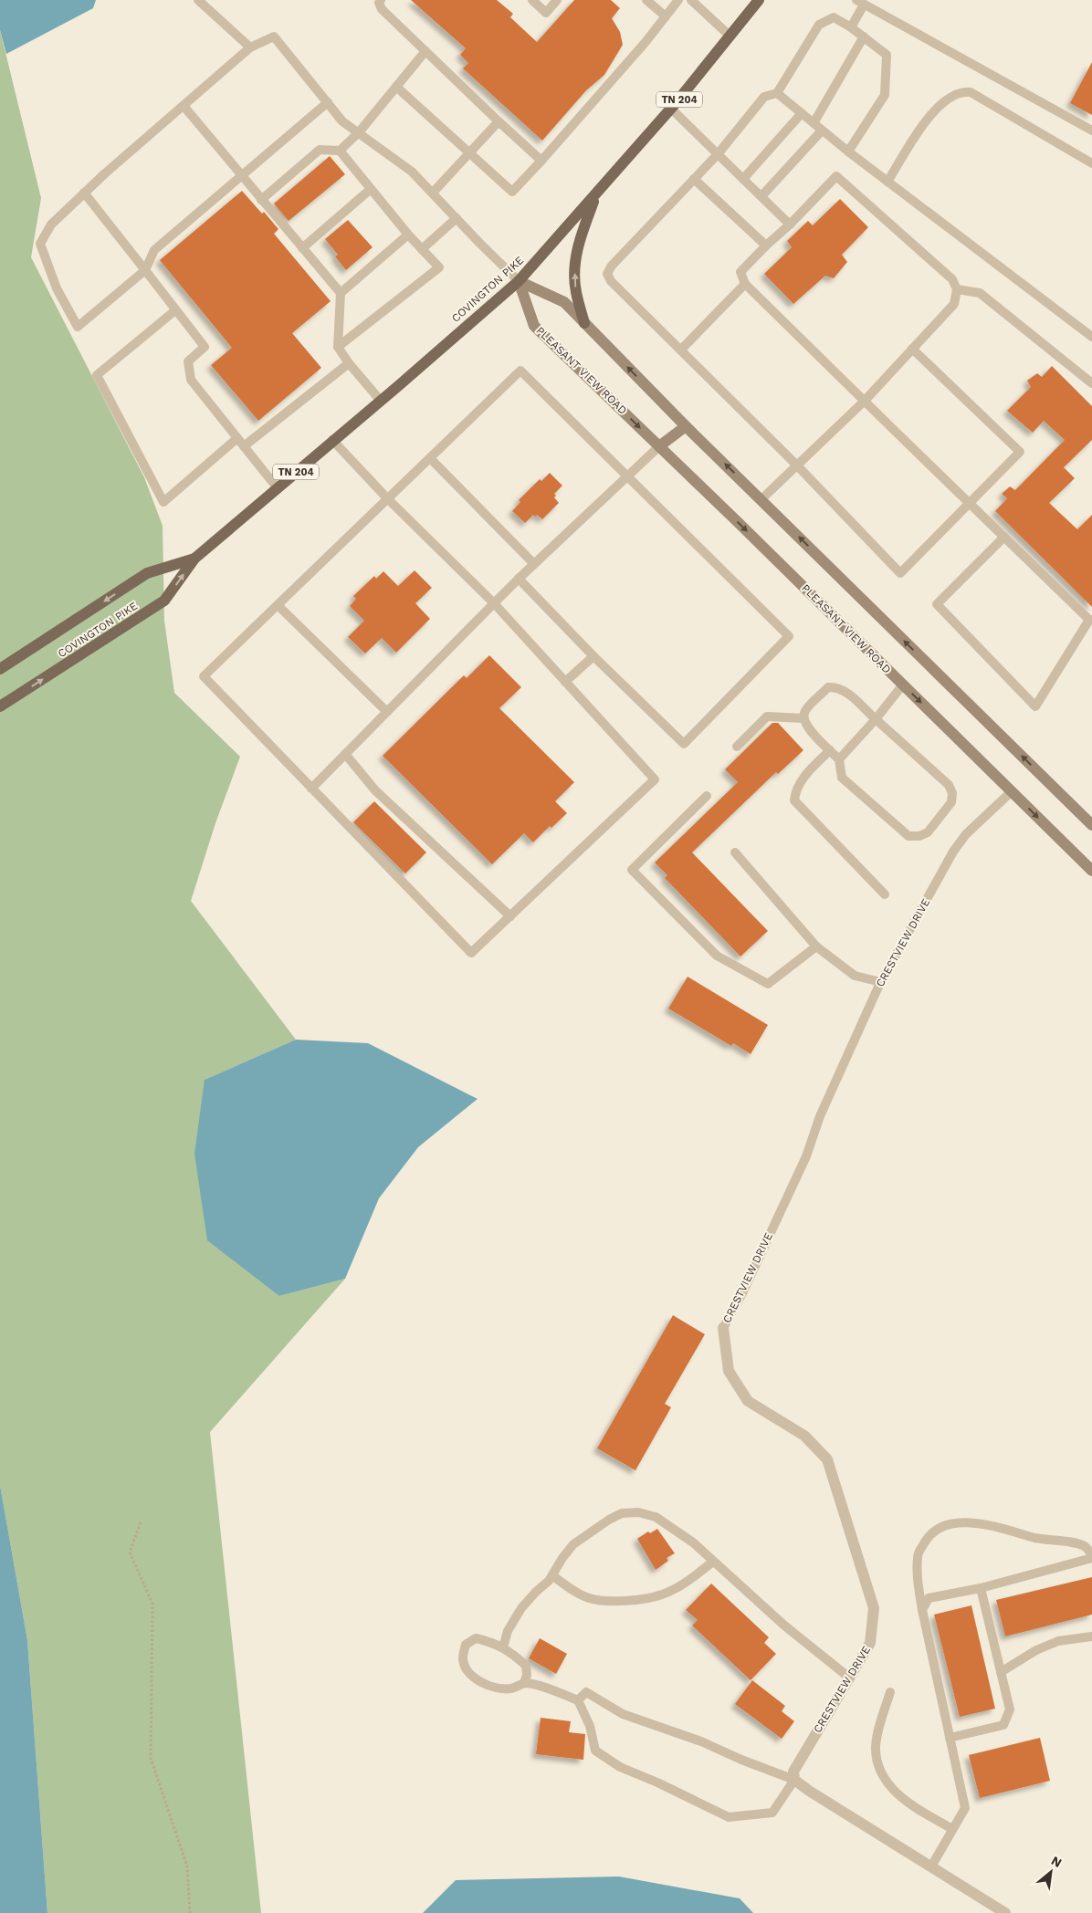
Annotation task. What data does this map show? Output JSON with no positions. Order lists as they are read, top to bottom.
{
  "streets": {
    "main road": ["TN 204", "COVINGTON PIKE", "PLEASANT VIEW ROAD"],
    "street": ["CRESTVIEW DRIVE"]
  },
  "crossings": [
    ["COVINGTON PIKE", "PLEASANT VIEW ROAD"],
    ["PLEASANT VIEW ROAD", "CRESTVIEW DRIVE"]
  ],
  "north": "top right"
}
